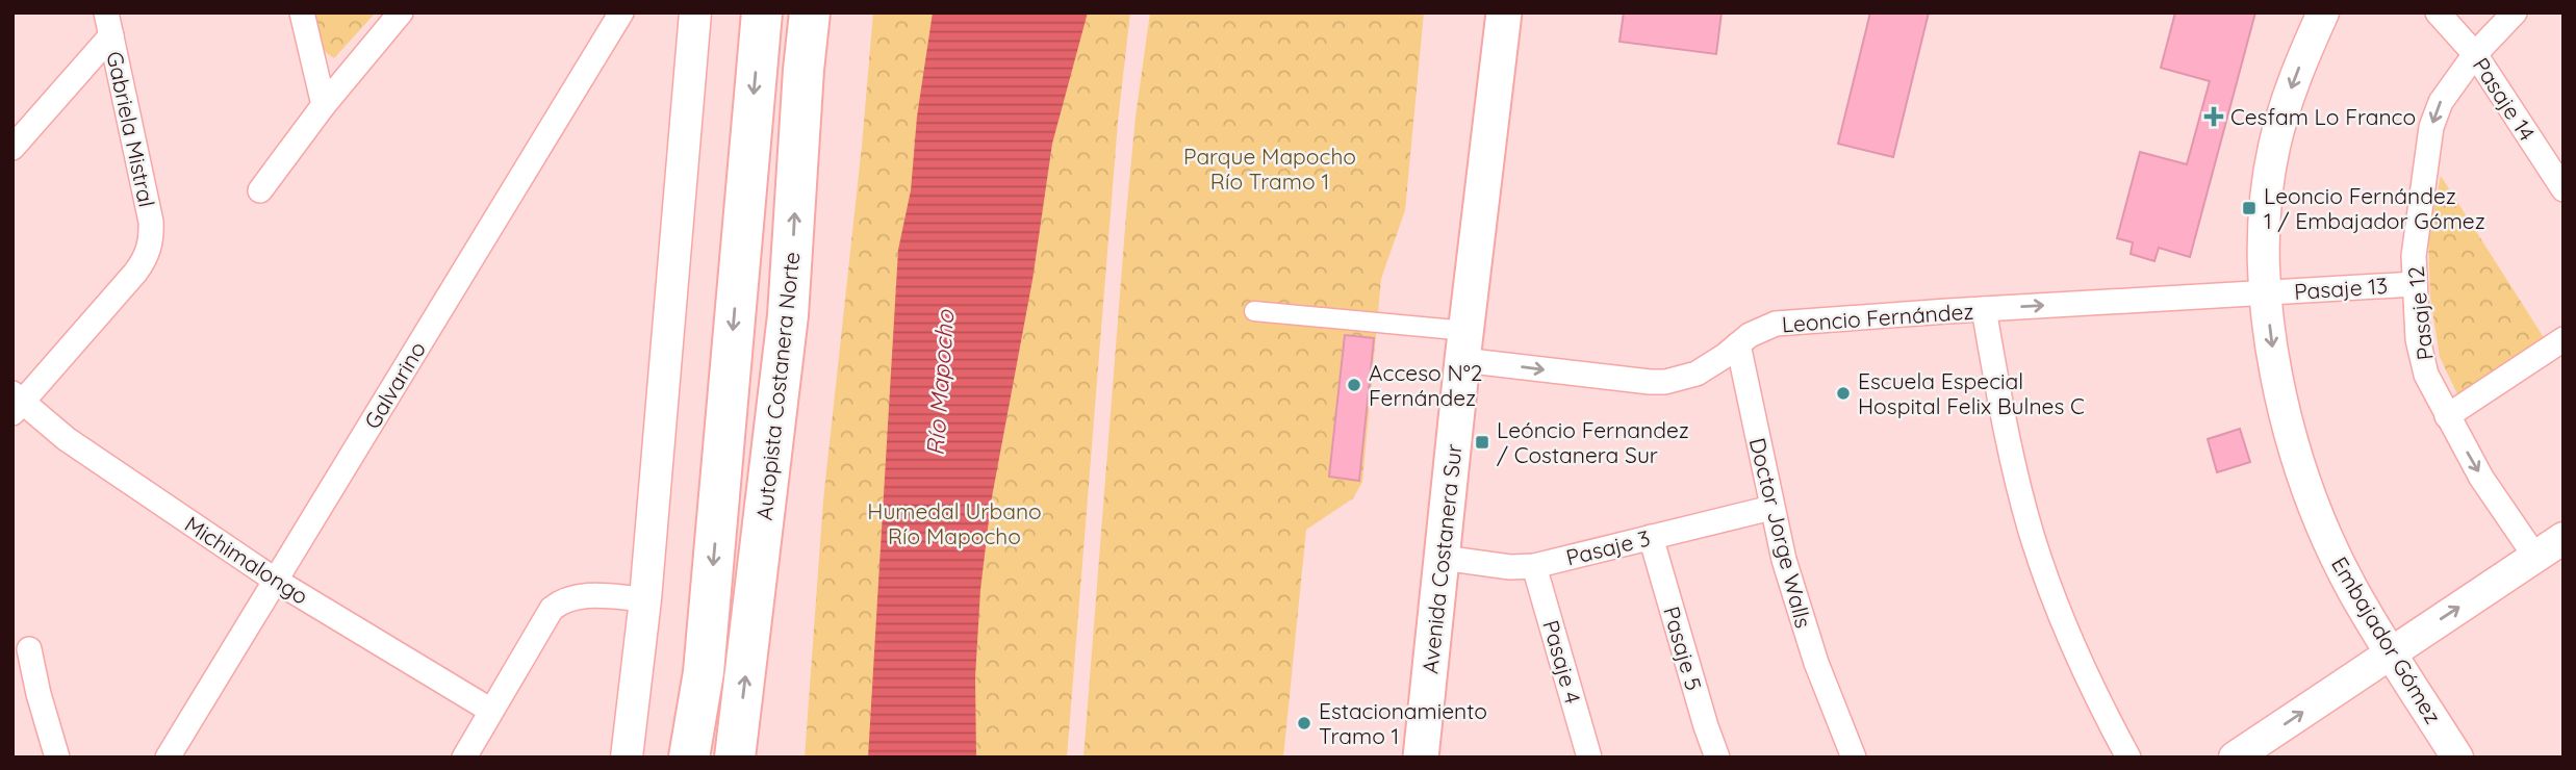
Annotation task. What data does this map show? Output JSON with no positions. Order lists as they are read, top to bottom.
{
  "streets": {
    "highway": ["Autopista Costanera Norte"],
    "main road": ["Avenida Costanera Sur"],
    "street": [
      "Pasaje 14",
      "Gabriela Mistral",
      "Pasaje 13",
      "Pasaje 12",
      "Leoncio Fernández",
      "Galvarino",
      "Doctor Jorge Walls",
      "Pasaje 3",
      "Michimalongo",
      "Embajador Gómez",
      "Pasaje 5",
      "Pasaje 4"
    ]
  },
  "crossings": [
    ["Pasaje 14", "Pasaje 12"],
    ["Gabriela Mistral", "Michimalongo"],
    ["Pasaje 13", "Pasaje 12"],
    ["Pasaje 13", "Leoncio Fernández"],
    ["Pasaje 13", "Embajador Gómez"],
    ["Leoncio Fernández", "Doctor Jorge Walls"],
    ["Leoncio Fernández", "Avenida Costanera Sur"],
    ["Leoncio Fernández", "Embajador Gómez"],
    ["Galvarino", "Michimalongo"],
    ["Doctor Jorge Walls", "Pasaje 3"],
    ["Pasaje 3", "Avenida Costanera Sur"],
    ["Pasaje 3", "Pasaje 5"],
    ["Pasaje 3", "Pasaje 4"]
  ],
  "one_way": ["Pasaje 12", "Leoncio Fernández"],
  "water": ["Río Mapocho"],
  "parks": ["Parque Mapocho Río Tramo 1", "Humedal Urbano Río Mapocho"],
  "places": {
    "health": ["Cesfam Lo Franco"],
    "transit": ["Leoncio Fernández 1 / Embajador Gómez", "Leóncio Fernandez / Costanera Sur"],
    "other": ["Acceso N°2 Fernández", "Escuela Especial Hospital Felix Bulnes C", "Estacionamiento Tramo 1"]
  }
}
